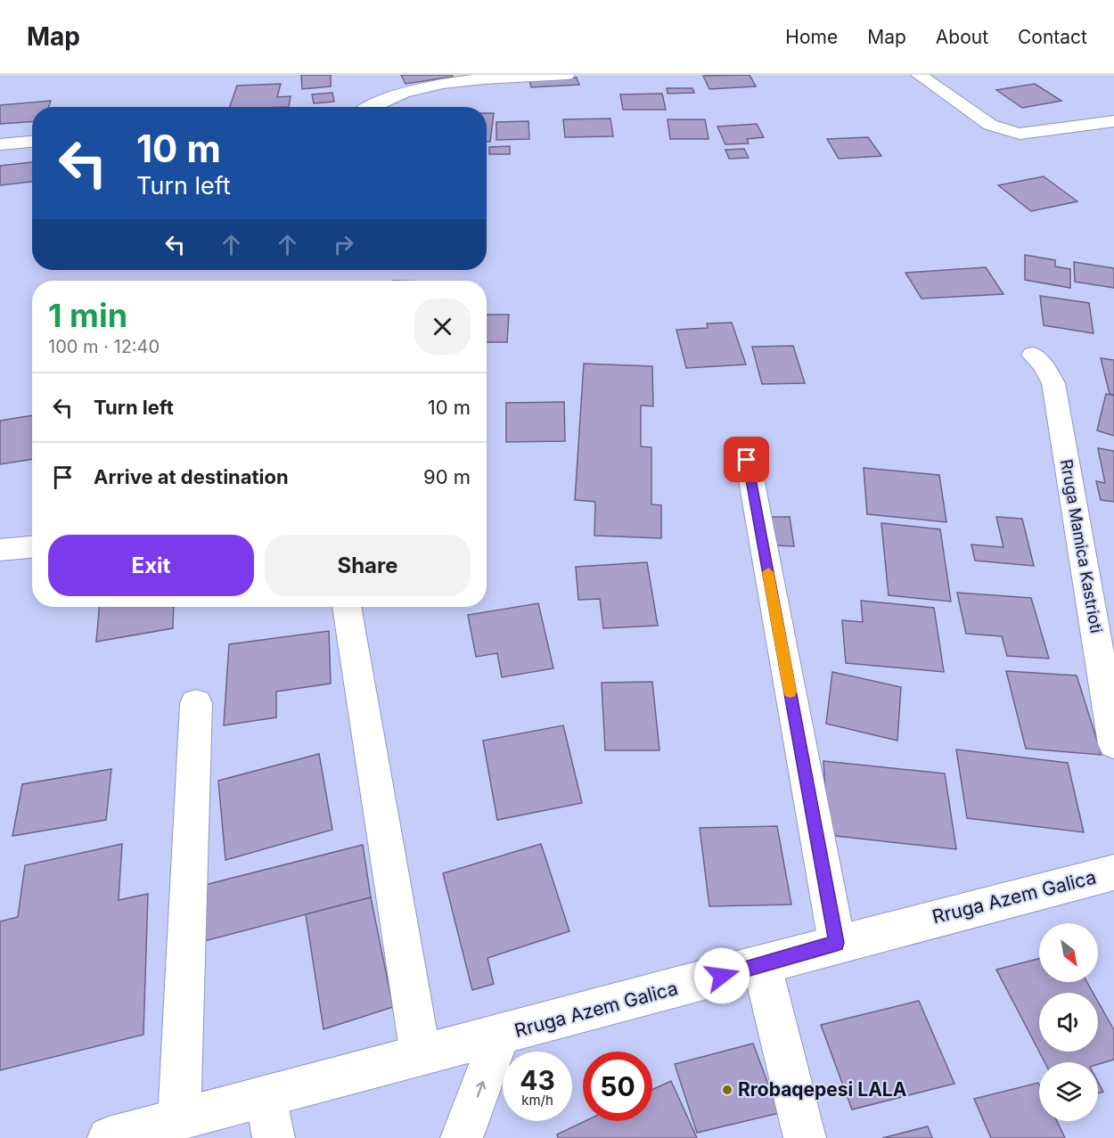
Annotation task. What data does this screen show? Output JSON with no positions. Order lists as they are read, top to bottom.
{
  "streets": {
    "street": ["Rruga Mamica Kastrioti", "Rruga Azem Galica"]
  },
  "places": ["Rrobaqepesi LALA"],
  "north": "bottom right",
  "page": {
    "header": "Map",
    "nav": [
      "Home",
      "Map",
      "About",
      "Contact"
    ],
    "turn": ["10 m", "Turn left"],
    "heading": ["1 min", "100 m · 12:40"],
    "list": [
      {
        "name": "Turn left",
        "value": "10 m"
      },
      {
        "name": "Arrive at destination",
        "value": "90 m"
      }
    ],
    "buttons": ["Exit", "Share"],
    "speed": "43 km/h",
    "limit": "50"
  }
}
